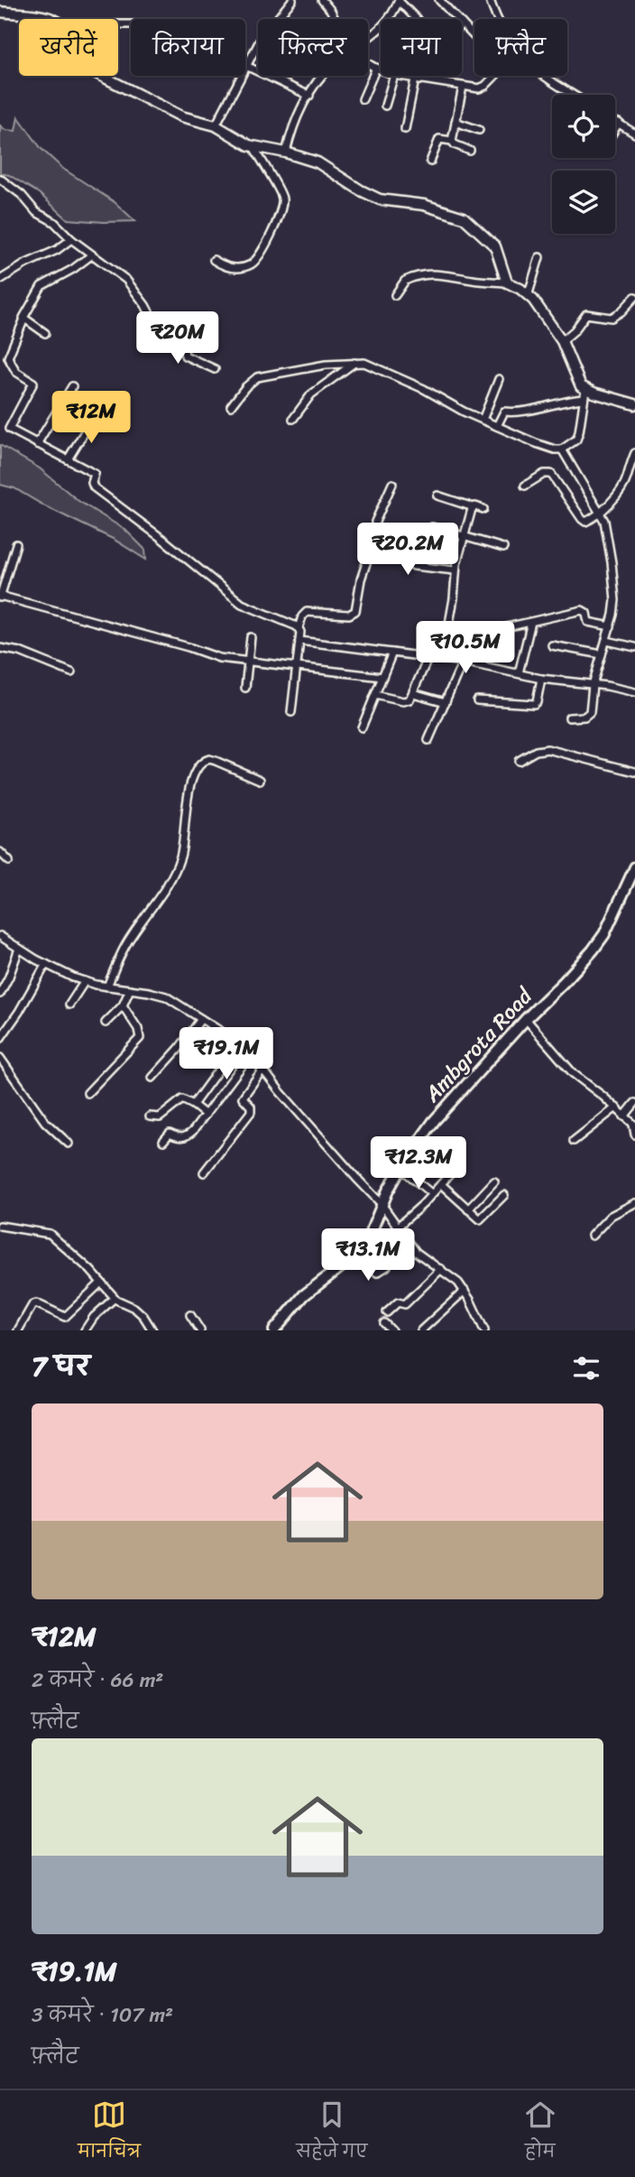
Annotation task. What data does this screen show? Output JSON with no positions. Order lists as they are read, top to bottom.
{
  "streets": {
    "main road": ["Ambgrota Road"]
  },
  "page": {
    "chip": [
      "खरीदें",
      "किराया",
      "फ़िल्टर",
      "नया",
      "फ़्लैट"
    ],
    "price": [
      "₹20M",
      "₹12M",
      "₹20.2M",
      "₹10.5M",
      "₹19.1M",
      "₹12.3M",
      "₹13.1M"
    ],
    "heading": "7 घर",
    "list": [
      {
        "name": "₹12M",
        "note": "2 कमरे · 66 m² · फ़्लैट"
      },
      {
        "name": "₹19.1M",
        "note": "3 कमरे · 107 m² · फ़्लैट"
      }
    ],
    "tabs": ["मानचित्र", "सहेजे गए", "होम"]
  }
}
